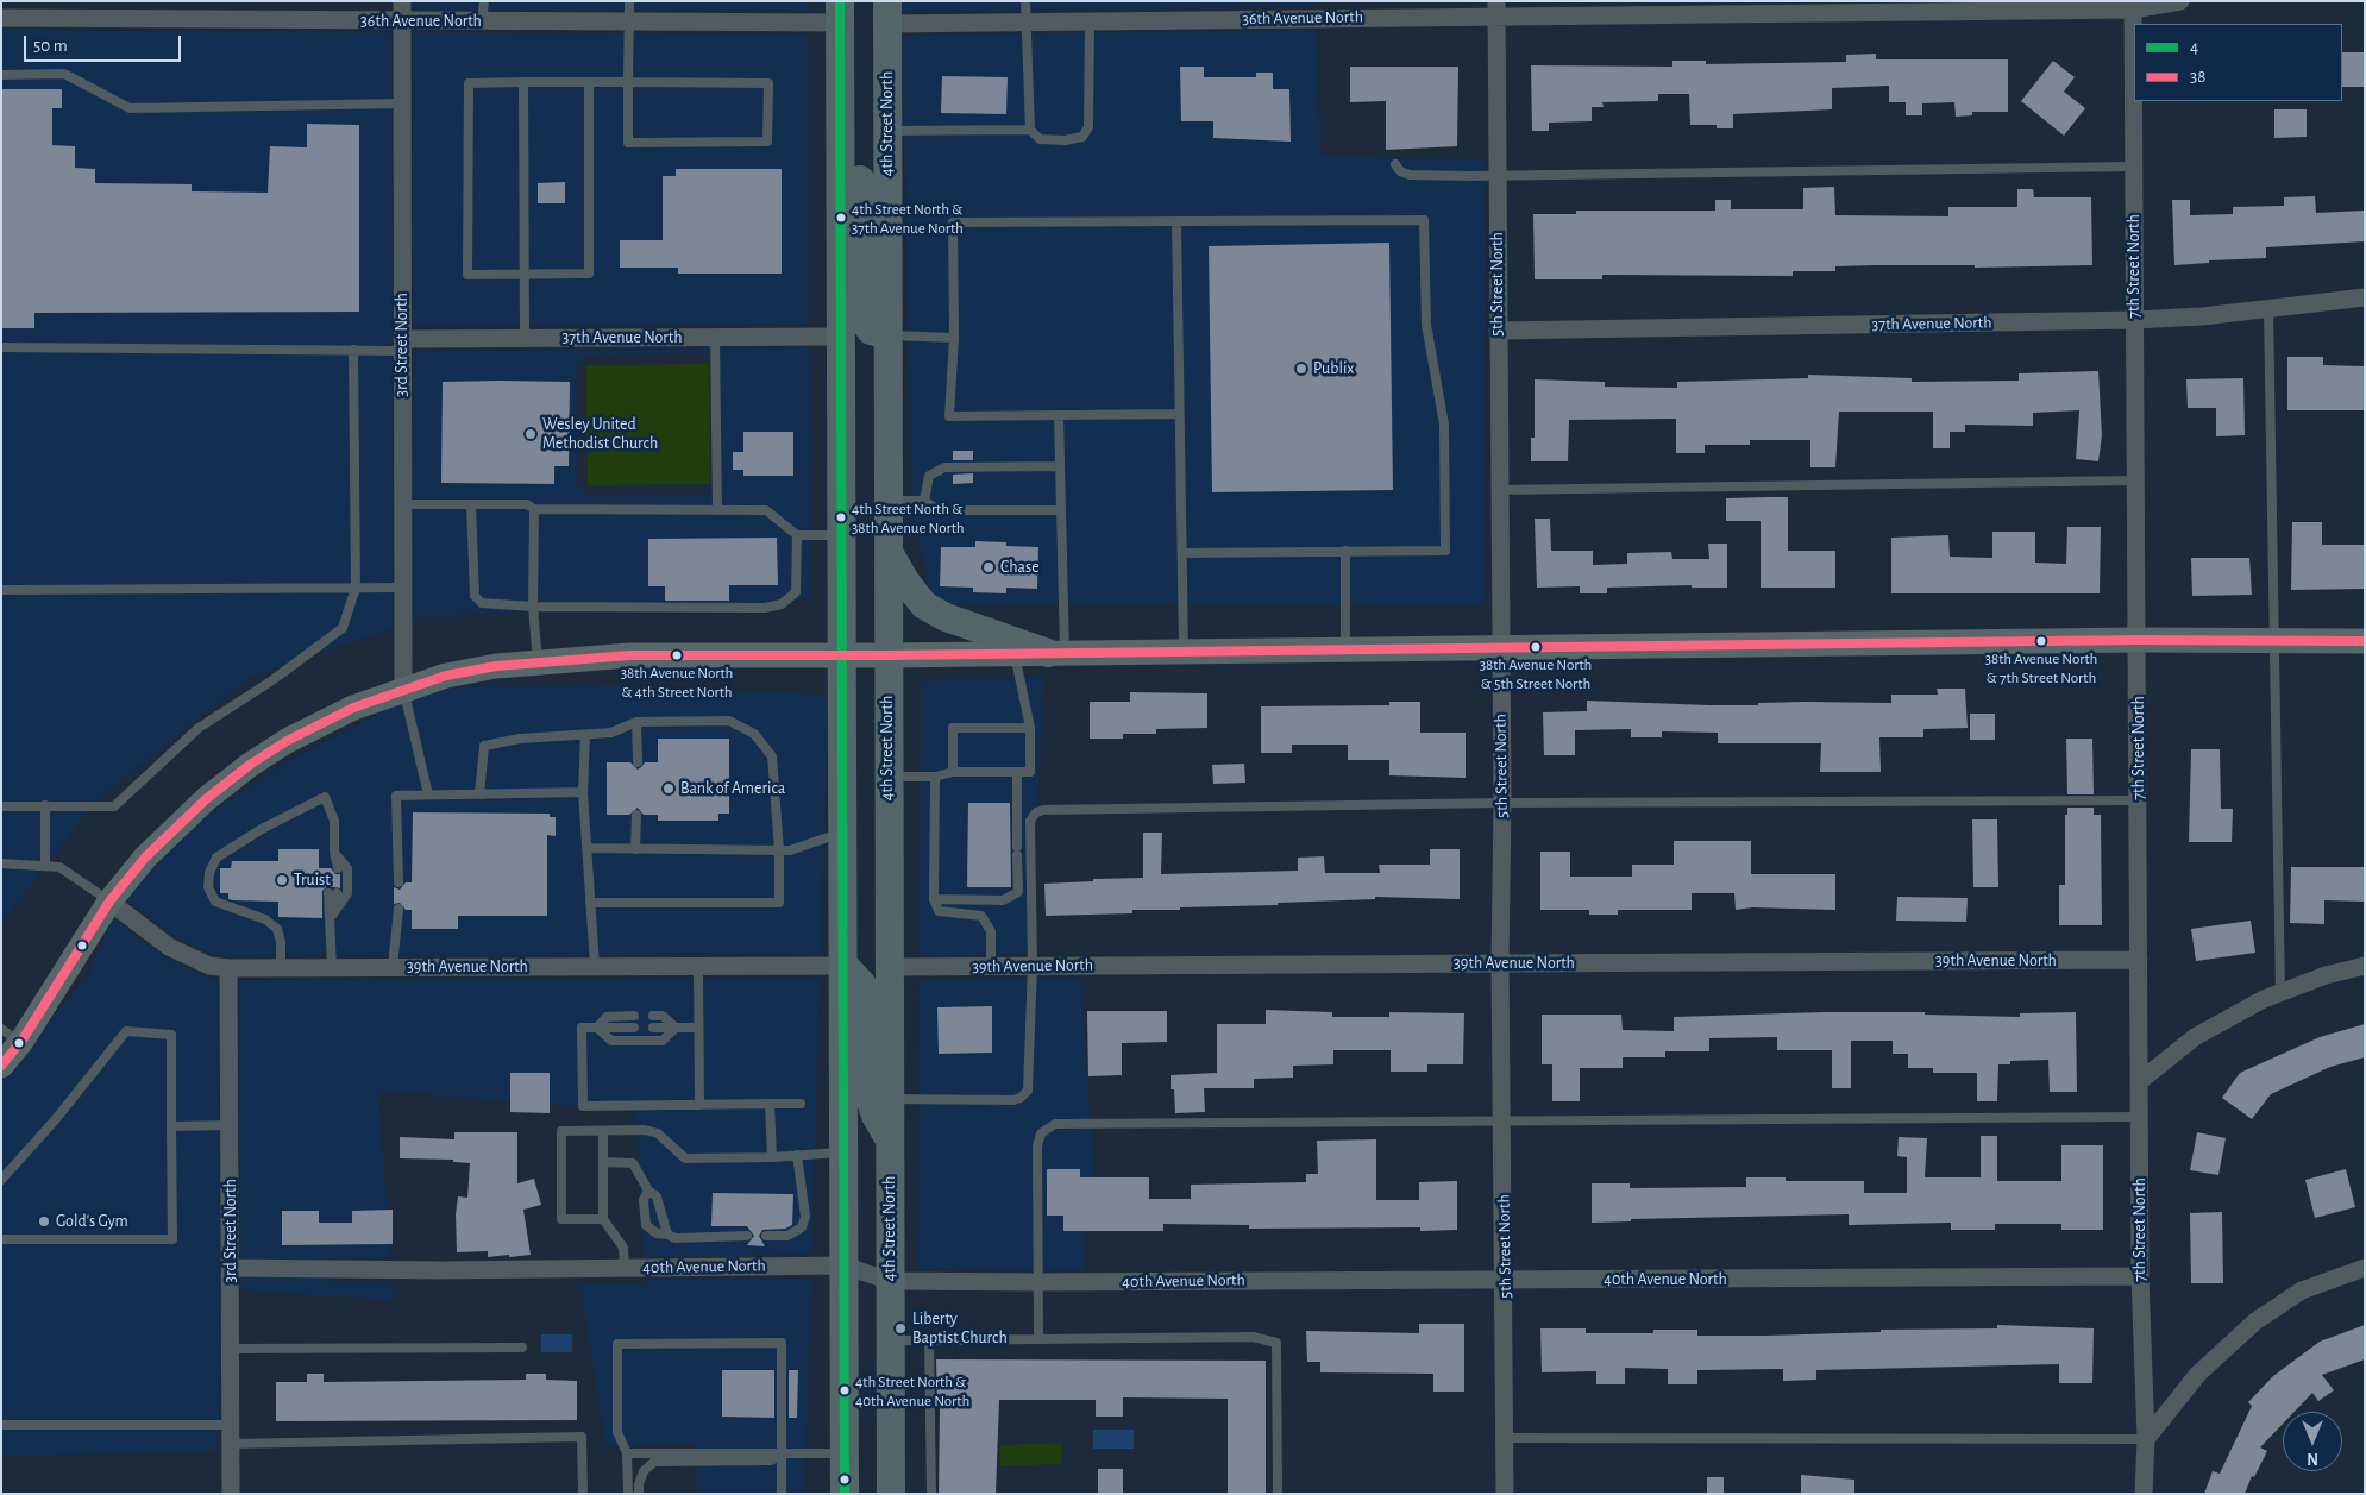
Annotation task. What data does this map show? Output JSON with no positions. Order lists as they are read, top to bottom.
{
  "streets": {
    "main road": ["4th Street North"],
    "street": [
      "36th Avenue North",
      "7th Street North",
      "5th Street North",
      "37th Avenue North",
      "3rd Street North",
      "39th Avenue North",
      "40th Avenue North"
    ]
  },
  "crossings": [
    ["36th Avenue North", "4th Street North"],
    ["36th Avenue North", "7th Street North"],
    ["36th Avenue North", "5th Street North"],
    ["36th Avenue North", "3rd Street North"],
    ["4th Street North", "39th Avenue North"],
    ["4th Street North", "40th Avenue North"],
    ["7th Street North", "37th Avenue North"],
    ["7th Street North", "39th Avenue North"],
    ["7th Street North", "40th Avenue North"],
    ["5th Street North", "37th Avenue North"],
    ["5th Street North", "39th Avenue North"],
    ["5th Street North", "40th Avenue North"],
    ["37th Avenue North", "3rd Street North"],
    ["3rd Street North", "39th Avenue North"],
    ["3rd Street North", "40th Avenue North"]
  ],
  "places": [
    "4th Street North & 37th Avenue North",
    "Publix",
    "Wesley United Methodist Church",
    "4th Street North & 38th Avenue North",
    "Chase",
    "38th Avenue North & 7th Street North",
    "38th Avenue North & 5th Street North",
    "38th Avenue North & 4th Street North",
    "Bank of America",
    "Truist",
    "Gold's Gym",
    "Liberty Baptist Church",
    "4th Street North & 40th Avenue North"
  ],
  "lines": ["transit line 4", "transit line 38"],
  "legend": ["4", "38"],
  "scale_bar": "50 m",
  "north": "bottom"
}
